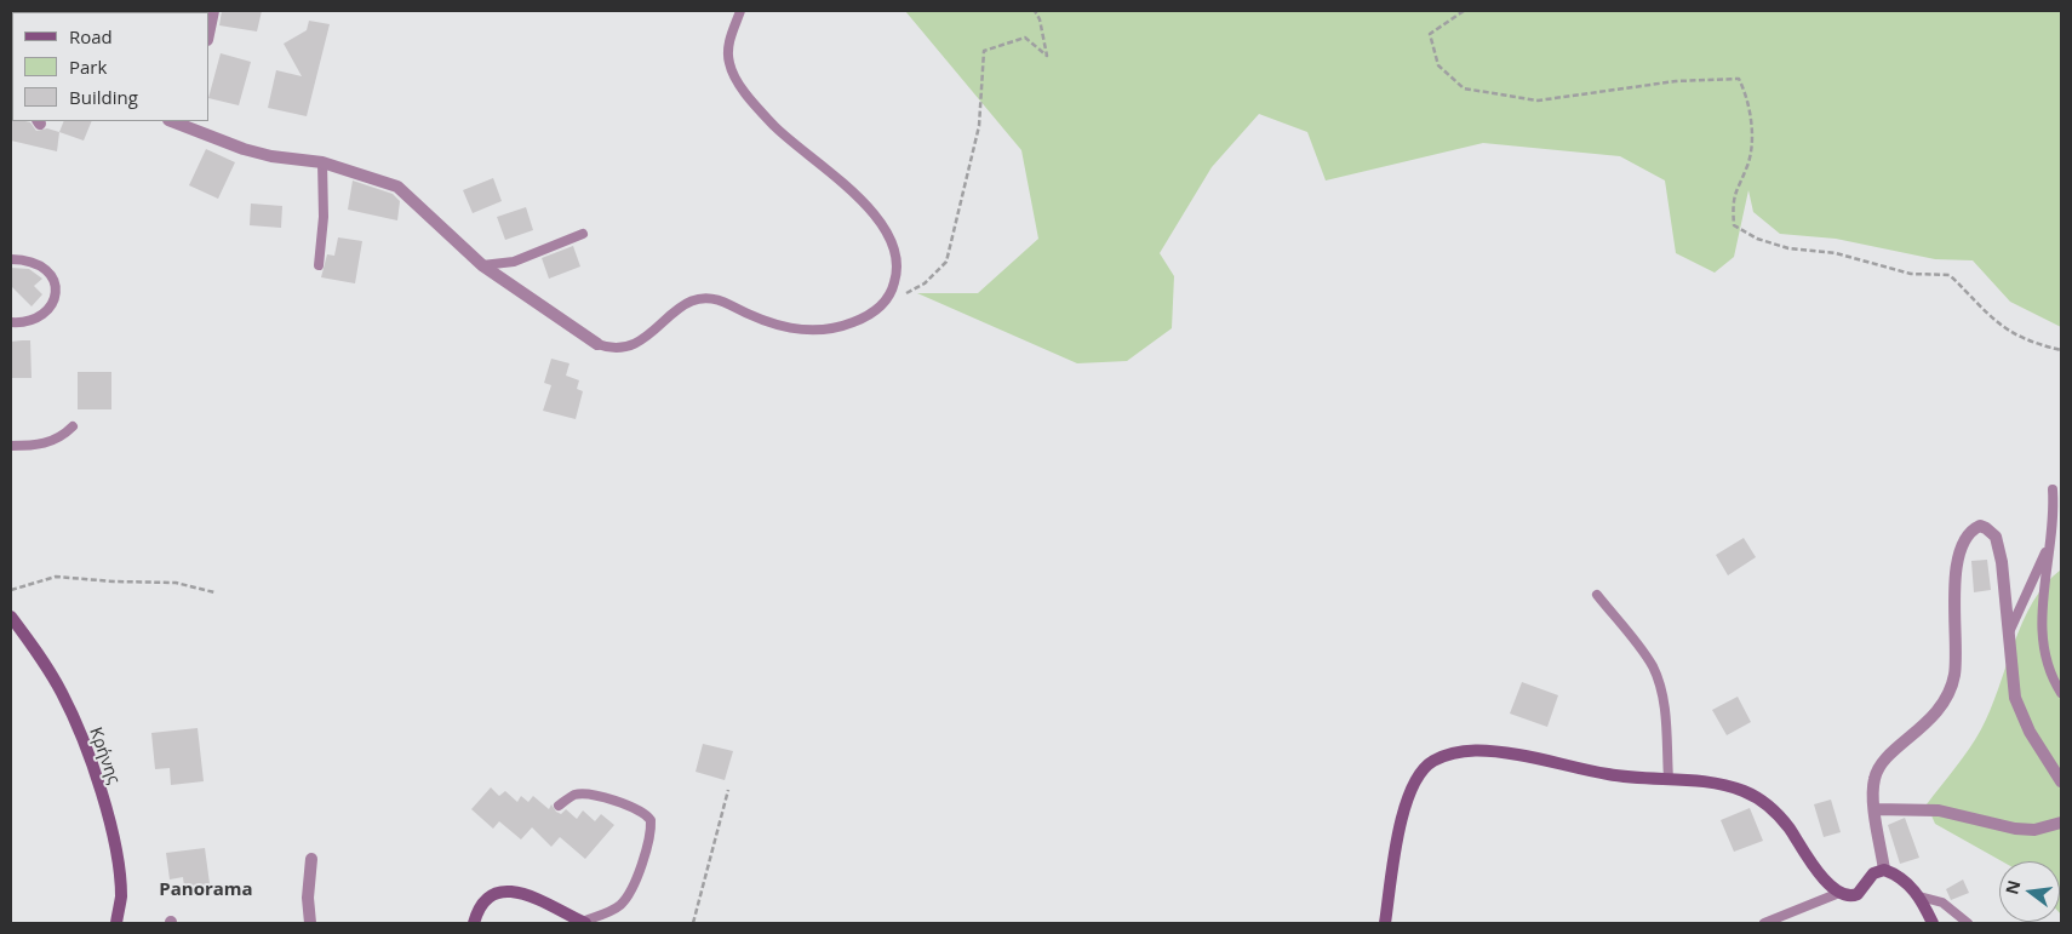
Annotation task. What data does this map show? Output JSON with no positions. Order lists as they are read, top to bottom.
{
  "streets": {
    "street": ["Κρήνης"]
  },
  "districts": ["Panorama"],
  "legend": ["Road", "Park", "Building"],
  "north": "left"
}
